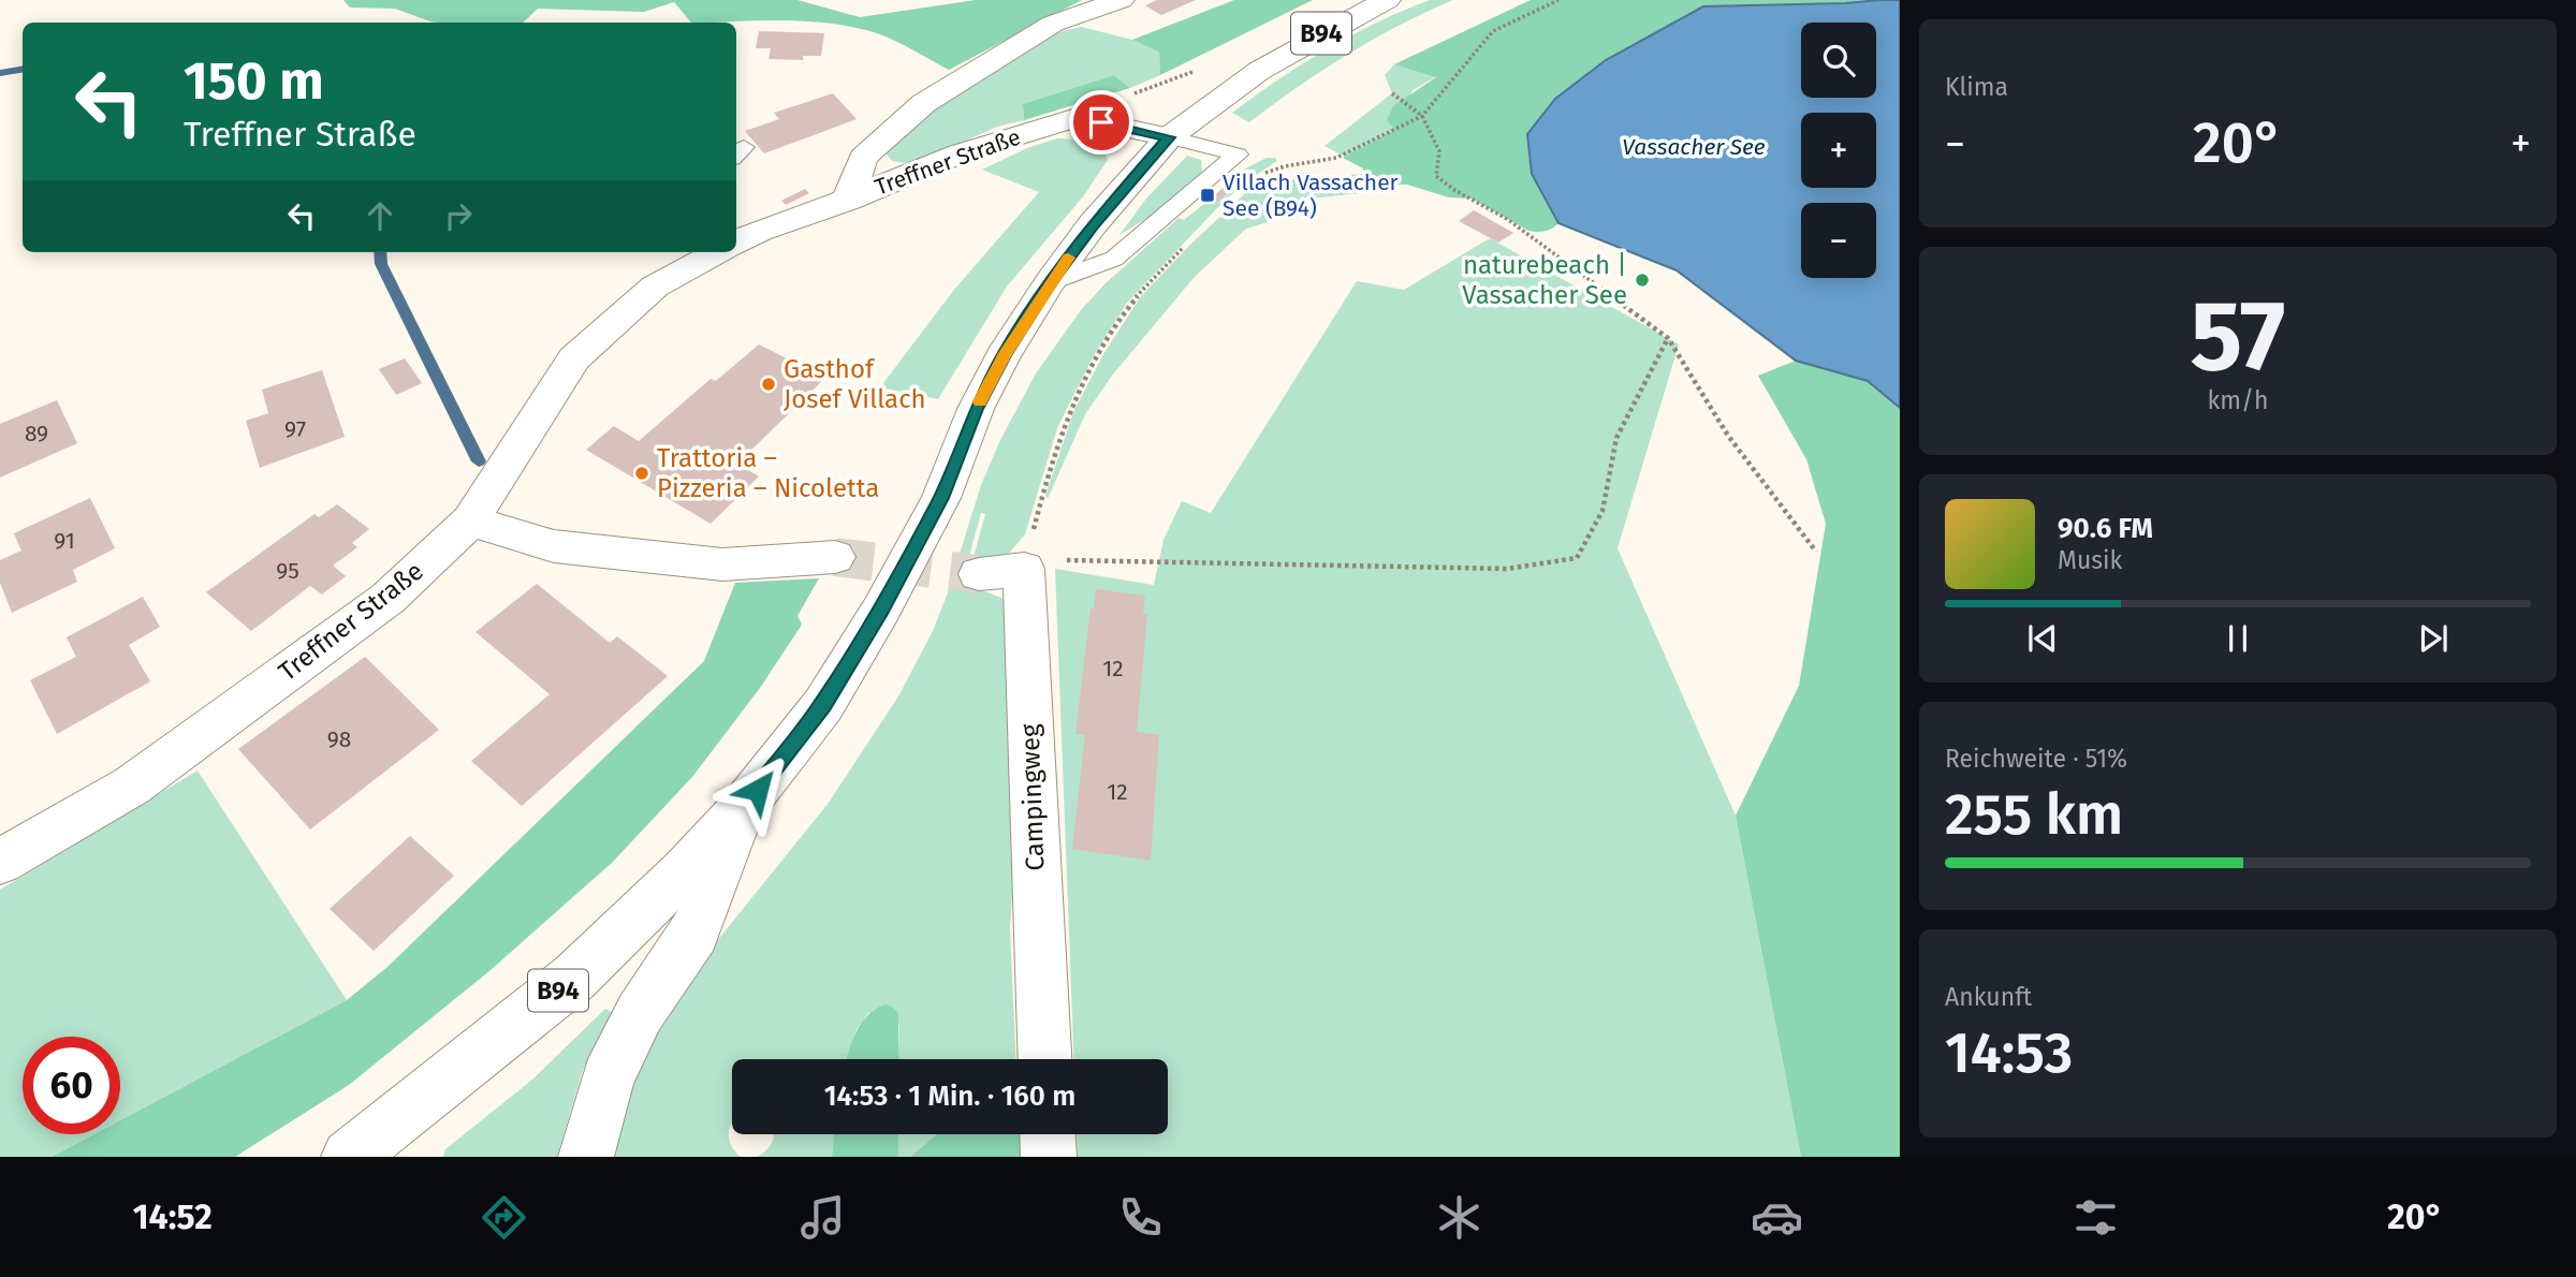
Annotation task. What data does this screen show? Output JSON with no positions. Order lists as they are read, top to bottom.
{
  "streets": {
    "street": ["B94", "Treffner Straße", "Campingweg"]
  },
  "crossings": [
    ["B94", "Treffner Straße"]
  ],
  "water": ["Vassacher See"],
  "places": {
    "transit": ["Villach Vassacher See (B94)"],
    "other": ["naturebeach | Vassacher See", "Gasthof Josef Villach", "Trattoria – Pizzeria – Nicoletta"]
  },
  "house_numbers": [
    "97",
    "89",
    "91",
    "95",
    "12",
    "98",
    "12"
  ],
  "page": {
    "tile": [
      "Klima",
      ["57", "km/h"],
      ["Reichweite · 51%", "255 km"],
      ["Ankunft", "14:53"]
    ],
    "map_buttons": ["+", "−"],
    "turn": ["150 m", "Treffner Straße"],
    "heat": ["−", "20°", "+"],
    "song": ["90.6 FM", "Musik"],
    "limit": "60",
    "trip": "14:53 · 1 Min. · 160 m",
    "tabs": ["14:52", "20°"]
  }
}
